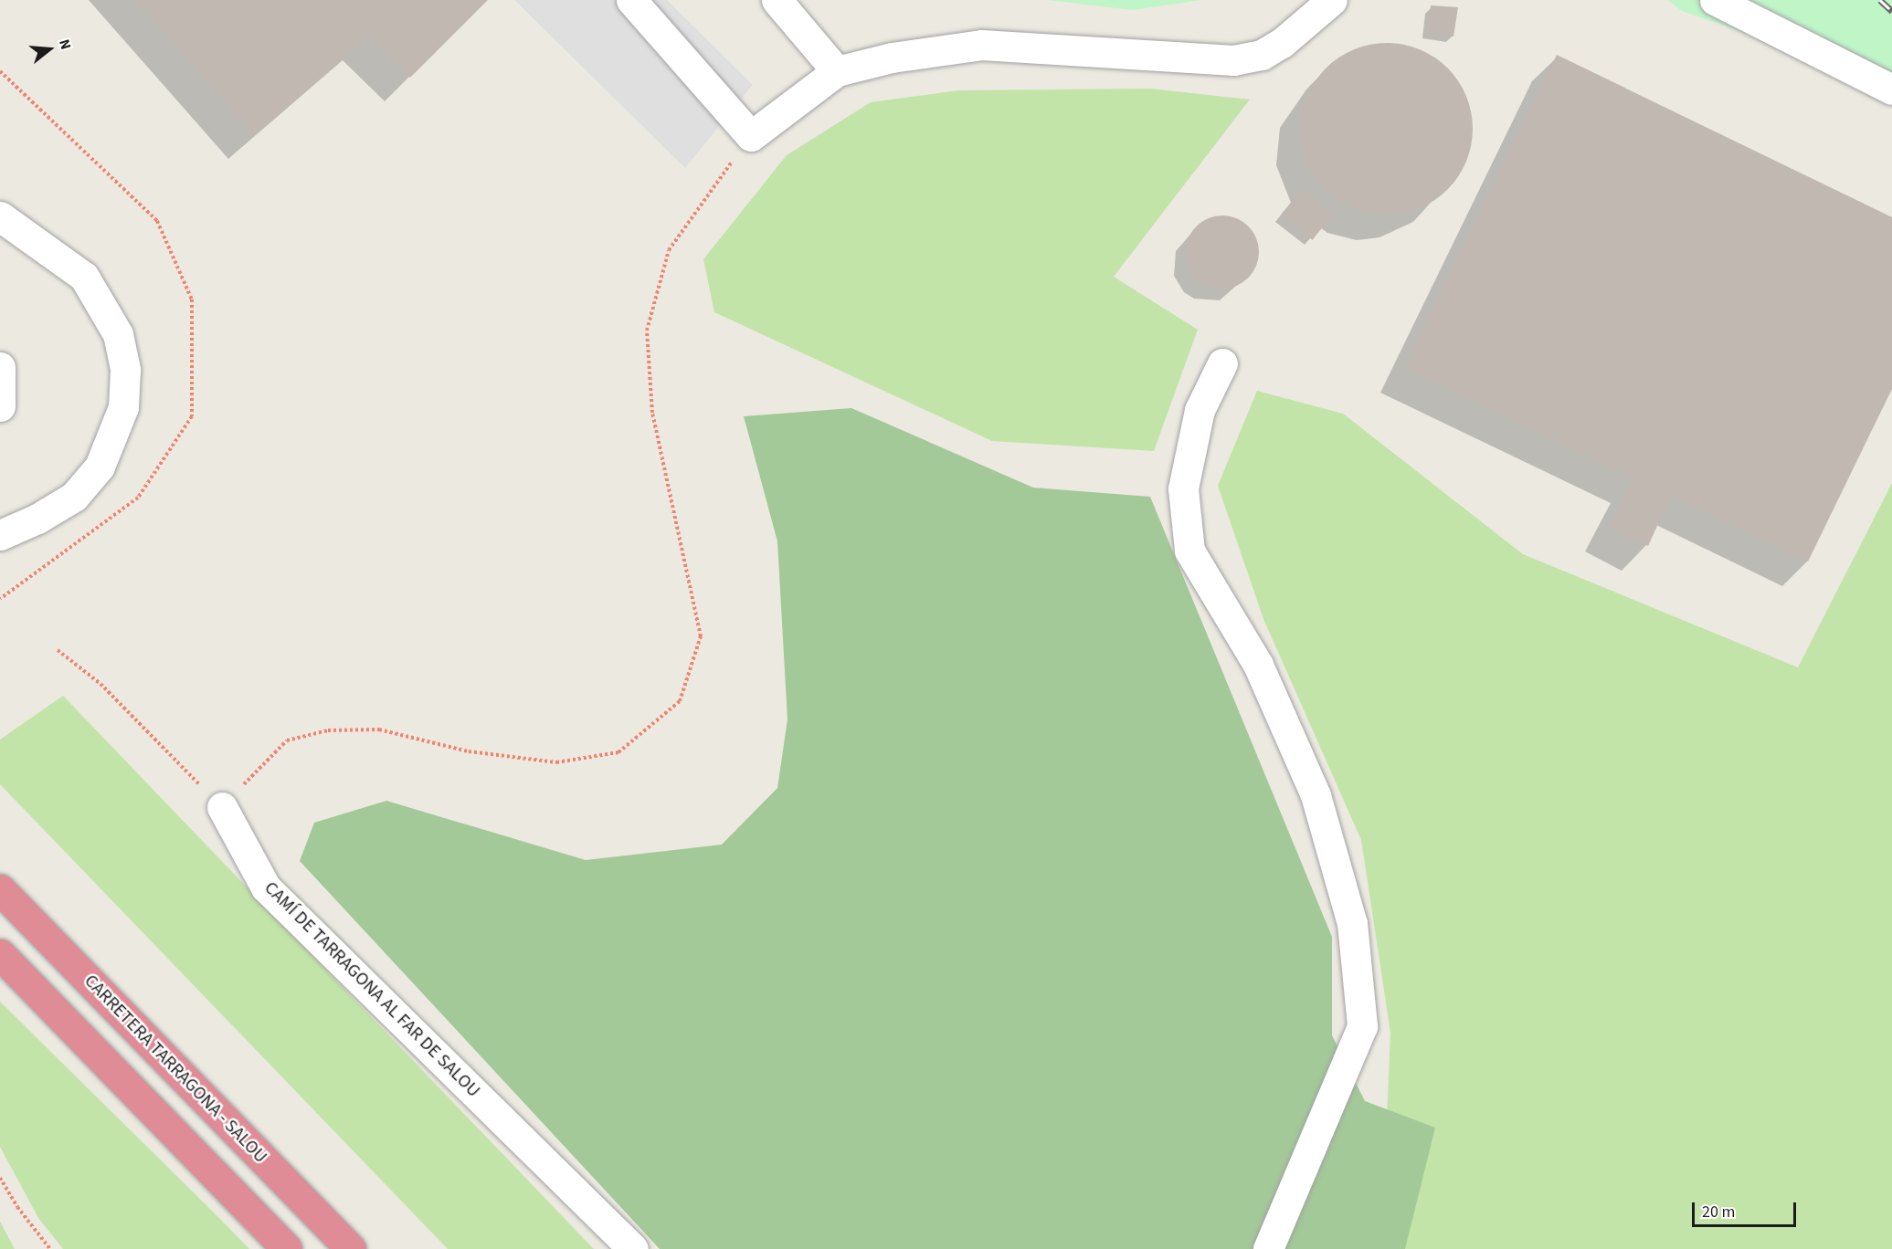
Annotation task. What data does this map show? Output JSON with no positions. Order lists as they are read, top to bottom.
{
  "streets": {
    "highway": ["CARRETERA TARRAGONA - SALOU"],
    "street": ["CAMÍ DE TARRAGONA AL FAR DE SALOU"]
  },
  "scale_bar": "20 m",
  "north": "right"
}
